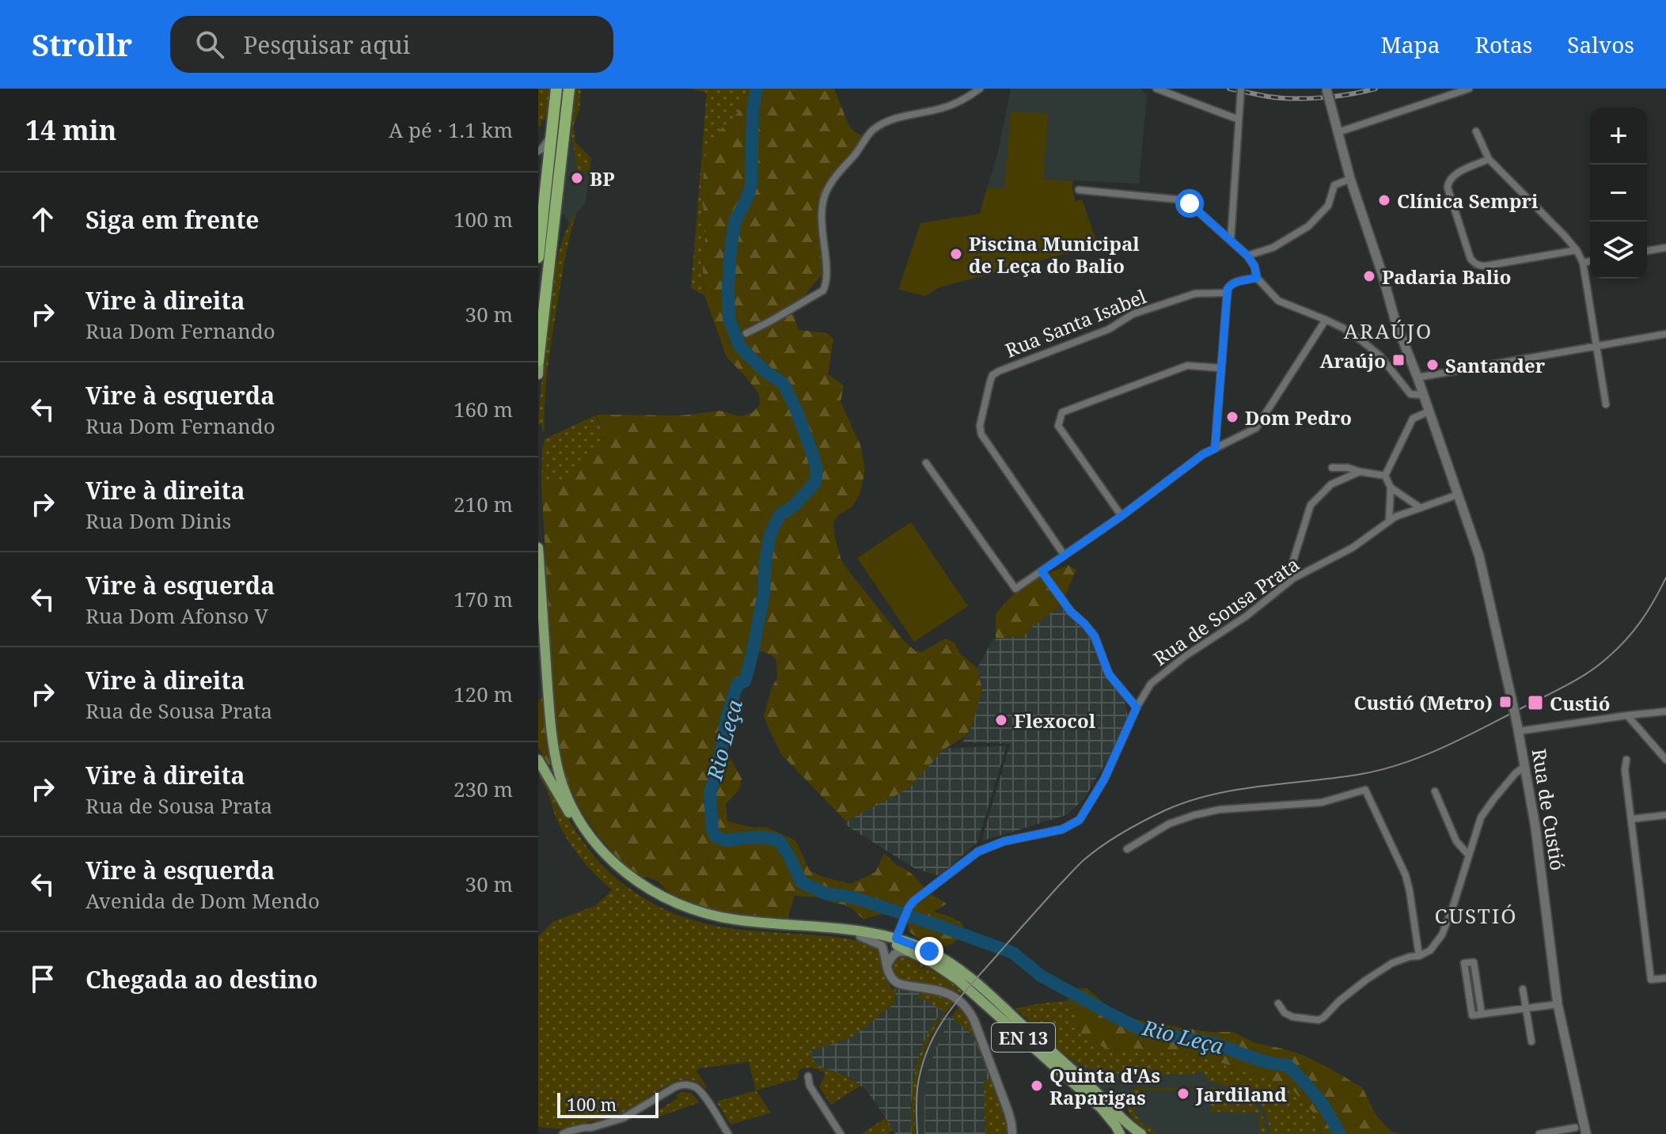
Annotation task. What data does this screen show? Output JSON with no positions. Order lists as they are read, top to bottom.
{
  "streets": {
    "main road": ["Rua de Custió", "EN 13"],
    "street": ["Rua Santa Isabel", "Rua de Sousa Prata"]
  },
  "crossings": [
    ["Rua de Sousa Prata", "Rua de Custió"],
    ["Rua de Sousa Prata", "EN 13"]
  ],
  "districts": ["ARAÚJO", "CUSTIÓ"],
  "water": ["Rio Leça"],
  "places": {
    "other": [
      "BP",
      "Clínica Sempri",
      "Piscina Municipal de Leça do Balio",
      "Padaria Balio",
      "Santander",
      "Dom Pedro",
      "Flexocol",
      "Quinta d'As Raparigas",
      "Jardiland"
    ],
    "transit": ["Araújo", "Custió (Metro)", "Custió"]
  },
  "scale_bar": "100 m",
  "page": {
    "header": "Strollr",
    "search": "Pesquisar aqui",
    "nav": ["Mapa", "Rotas", "Salvos"],
    "heading": ["14 min", "A pé · 1.1 km"],
    "map_buttons": ["+", "−"],
    "list": [
      ["Siga em frente", "100 m"],
      ["Vire à direita", "Rua Dom Fernando", "30 m"],
      ["Vire à esquerda", "Rua Dom Fernando", "160 m"],
      ["Vire à direita", "Rua Dom Dinis", "210 m"],
      ["Vire à esquerda", "Rua Dom Afonso V", "170 m"],
      ["Vire à direita", "Rua de Sousa Prata", "120 m"],
      ["Vire à direita", "Rua de Sousa Prata", "230 m"],
      ["Vire à esquerda", "Avenida de Dom Mendo", "30 m"],
      "Chegada ao destino"
    ],
    "scale": "100 m"
  }
}
